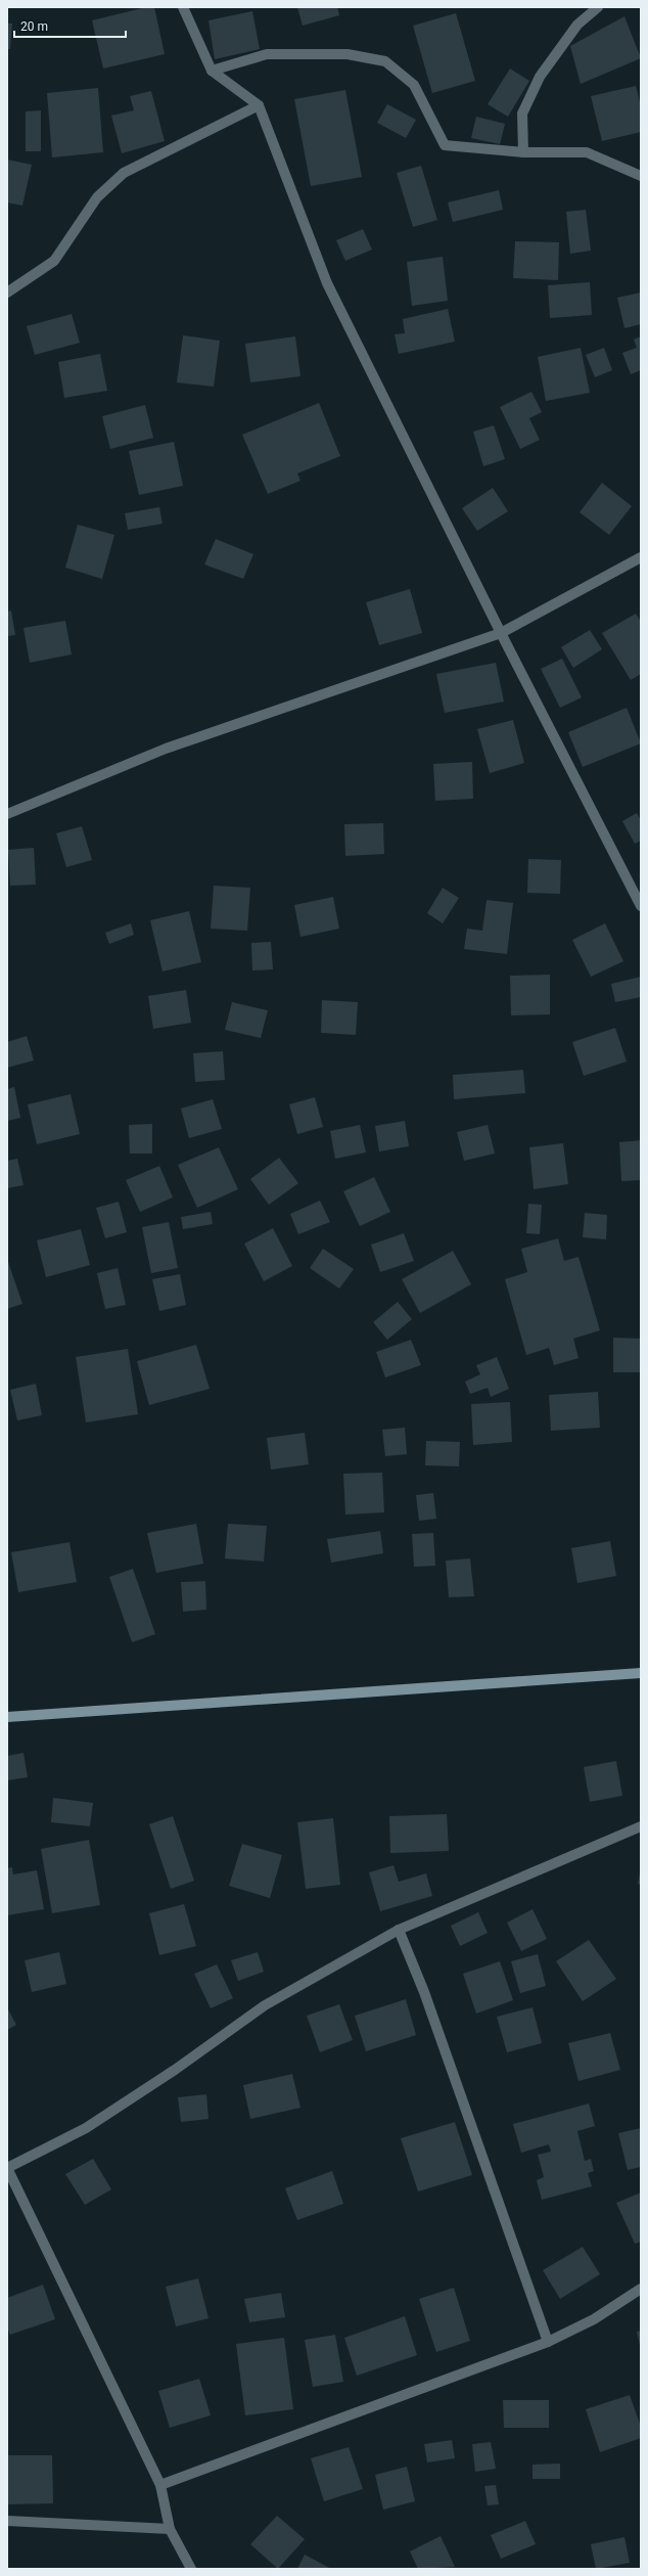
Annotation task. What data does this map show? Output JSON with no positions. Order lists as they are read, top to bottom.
{
  "scale_bar": "20 m"
}
